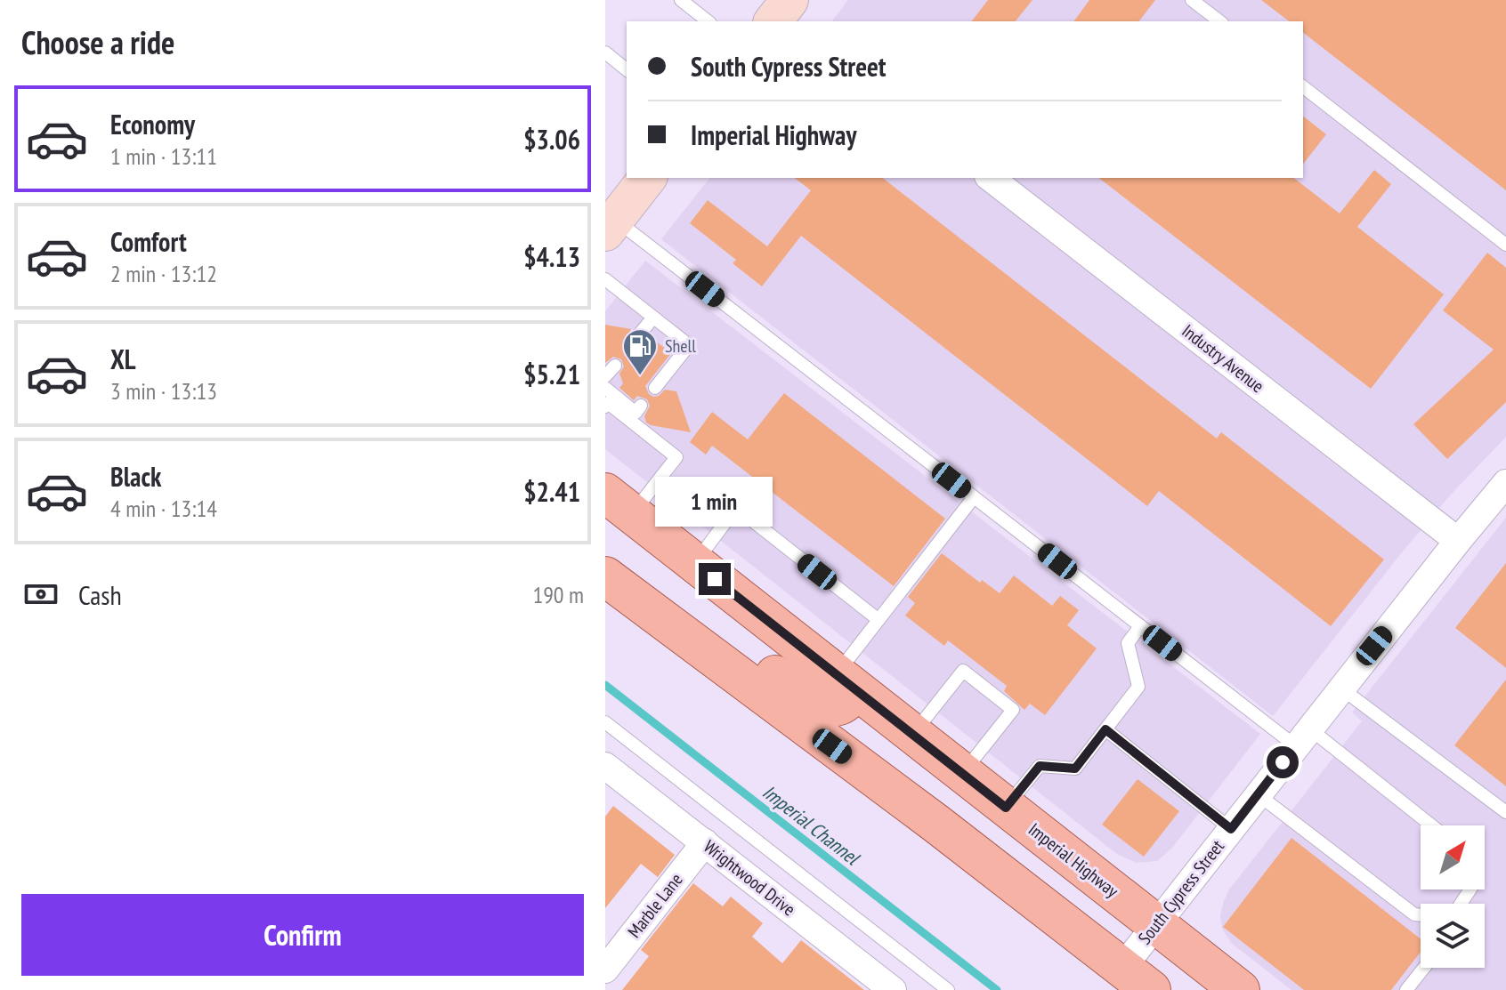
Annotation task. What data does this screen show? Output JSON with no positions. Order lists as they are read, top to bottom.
{
  "streets": {
    "main road": ["Imperial Highway"],
    "street": [
      "Industry Avenue",
      "Wrightwood Drive",
      "South Cypress Street",
      "Marble Lane"
    ]
  },
  "crossings": [
    ["Industry Avenue", "South Cypress Street"],
    ["Imperial Highway", "South Cypress Street"],
    ["Wrightwood Drive", "Marble Lane"]
  ],
  "water": ["Imperial Channel"],
  "places": {
    "fuel station": ["Shell"]
  },
  "north": "top right",
  "page": {
    "heading": "Choose a ride",
    "banner": ["South Cypress Street", "Imperial Highway"],
    "list": [
      {
        "name": "Economy",
        "note": "1 min · 13:11",
        "value": "$3.06"
      },
      {
        "name": "Comfort",
        "note": "2 min · 13:12",
        "value": "$4.13"
      },
      {
        "name": "XL",
        "note": "3 min · 13:13",
        "value": "$5.21"
      },
      {
        "name": "Black",
        "note": "4 min · 13:14",
        "value": "$2.41"
      }
    ],
    "bubble": "1 min",
    "pay": ["Cash", "190 m"],
    "buttons": "Confirm"
  }
}
